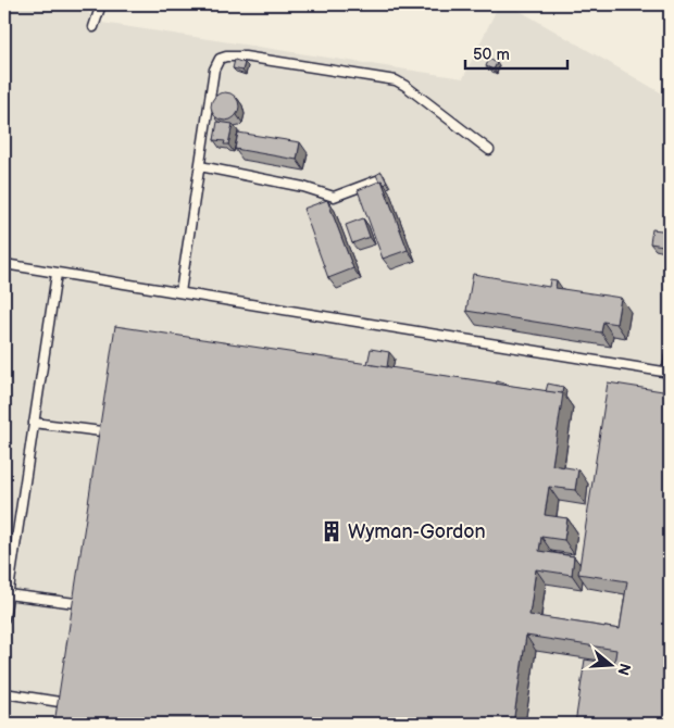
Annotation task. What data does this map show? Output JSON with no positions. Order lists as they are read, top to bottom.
{
  "places": {
    "building": ["Wyman-Gordon"]
  },
  "scale_bar": "50 m",
  "north": "right"
}
